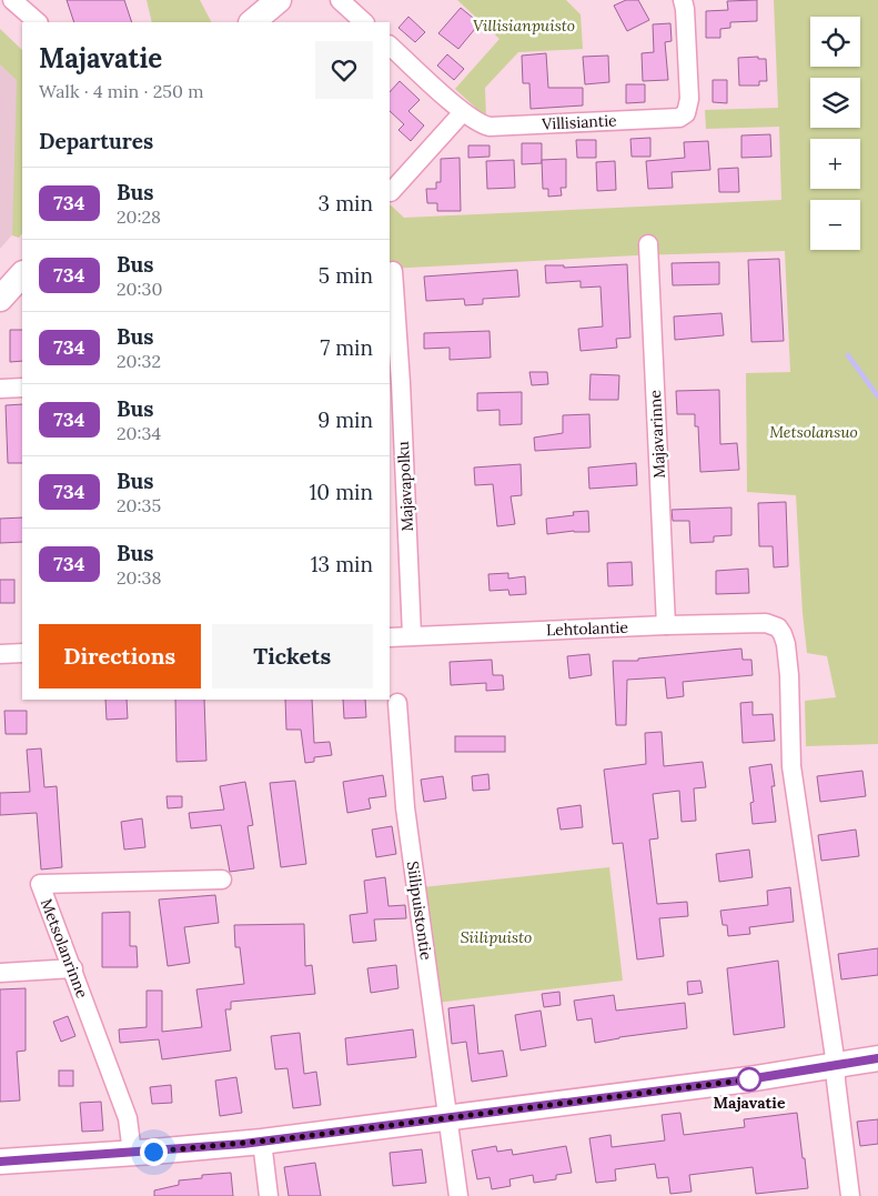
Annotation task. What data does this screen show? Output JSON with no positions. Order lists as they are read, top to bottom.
{
  "streets": {
    "street": [
      "Villisiantie",
      "Majavarinne",
      "Majavapolku",
      "Lehtolantie",
      "Siilipuistontie",
      "Metsolanrinne"
    ]
  },
  "crossings": [
    ["Majavarinne", "Lehtolantie"],
    ["Majavapolku", "Lehtolantie"]
  ],
  "parks": ["Villisianpuisto", "Metsolansuo", "Siilipuisto"],
  "places": ["Majavatie"],
  "lines": ["bus line 734"],
  "page": {
    "map_buttons": ["+", "−"],
    "heading": [
      ["Majavatie", "Walk · 4 min · 250 m"],
      "Departures"
    ],
    "list": [
      {
        "mark": "734",
        "name": "Bus",
        "note": "20:28",
        "value": "3 min"
      },
      {
        "mark": "734",
        "name": "Bus",
        "note": "20:30",
        "value": "5 min"
      },
      {
        "mark": "734",
        "name": "Bus",
        "note": "20:32",
        "value": "7 min"
      },
      {
        "mark": "734",
        "name": "Bus",
        "note": "20:34",
        "value": "9 min"
      },
      {
        "mark": "734",
        "name": "Bus",
        "note": "20:35",
        "value": "10 min"
      },
      {
        "mark": "734",
        "name": "Bus",
        "note": "20:38",
        "value": "13 min"
      }
    ],
    "buttons": ["Directions", "Tickets"]
  }
}
